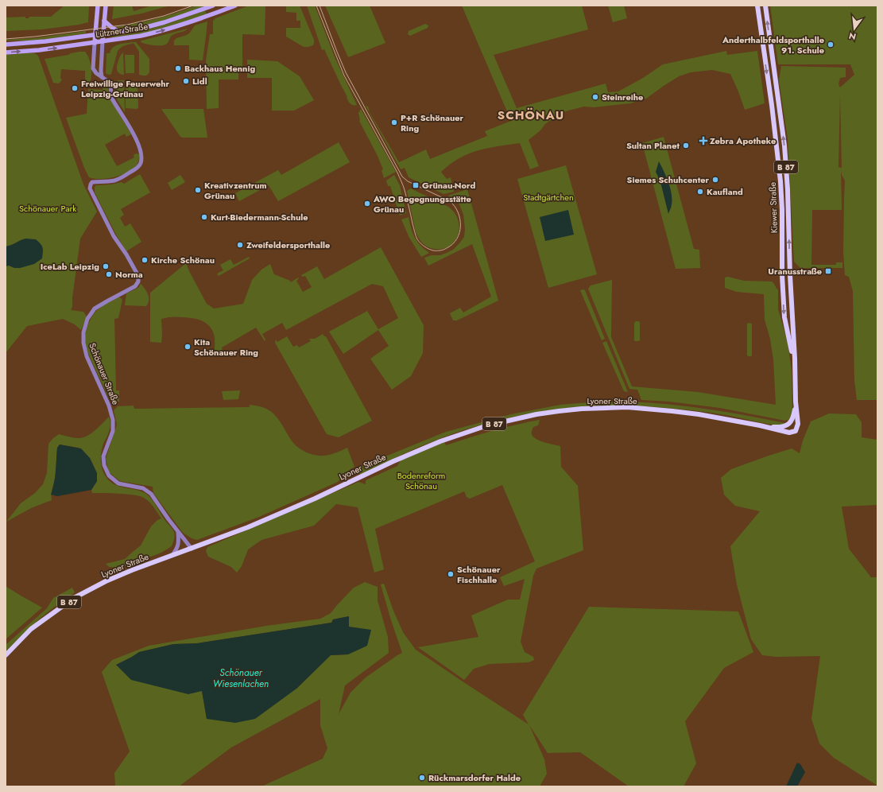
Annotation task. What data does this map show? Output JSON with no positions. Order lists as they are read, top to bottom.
{
  "streets": {
    "main road": [
      "Lützner Straße",
      "B 87",
      "Kiewer Straße",
      "Lyoner Straße"
    ],
    "street": ["Schönauer Straße"]
  },
  "crossings": [
    ["Kiewer Straße", "Lyoner Straße"],
    ["Schönauer Straße", "Lyoner Straße"]
  ],
  "districts": ["SCHÖNAU"],
  "water": ["Schönauer Wiesenlachen"],
  "parks": ["Stadtgärtchen", "Schönauer Park", "Bodenreform Schönau"],
  "places": {
    "other": [
      "Anderthalbfeldsporthalle 91. Schule",
      "Backhaus Hennig",
      "Lidl",
      "Freiwillige Feuerwehr Leipzig-Grünau",
      "Steinreihe",
      "P+R Schönauer Ring",
      "Sultan Planet",
      "Siemes Schuhcenter",
      "Kreativzentrum Grünau",
      "Kaufland",
      "AWO Begegnungsstätte Grünau",
      "Kurt-Biedermann-Schule",
      "Zweifeldersporthalle",
      "Kirche Schönau",
      "IceLab Leipzig",
      "Norma",
      "Kita Schönauer Ring",
      "Schönauer Fischhalle",
      "Rückmarsdorfer Halde"
    ],
    "health": ["Zebra Apotheke"],
    "transit": ["Grünau-Nord", "Uranusstraße"]
  },
  "north": "bottom"
}
